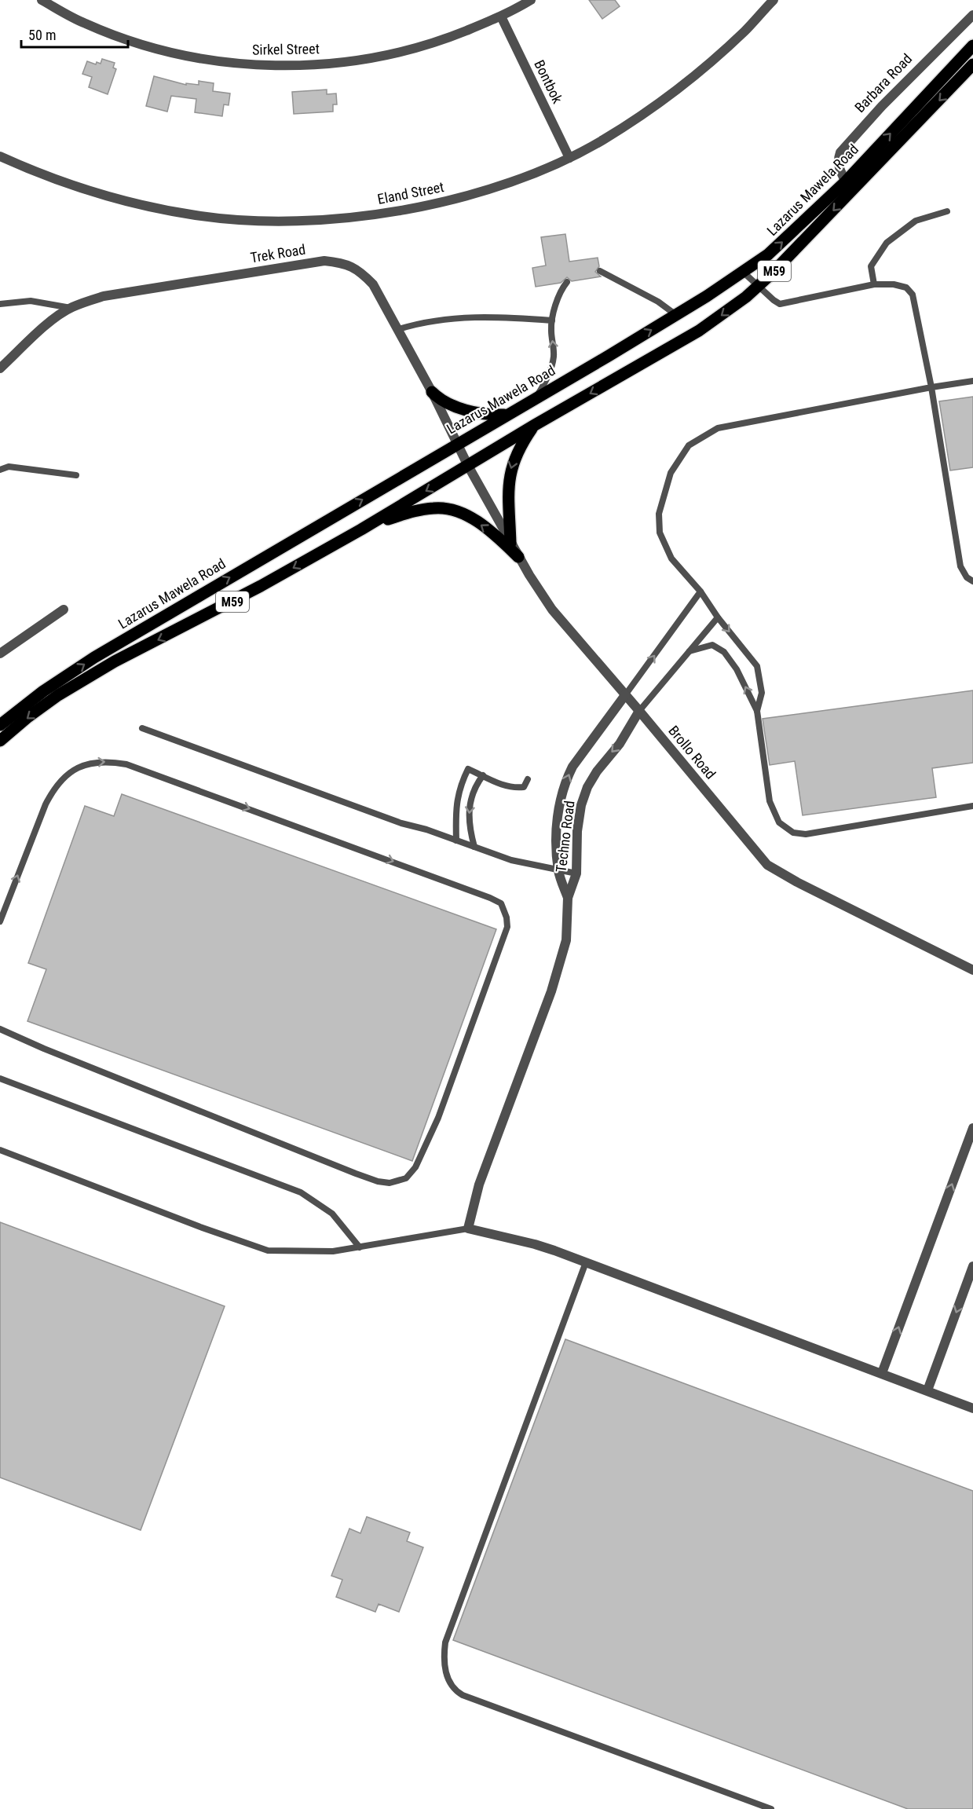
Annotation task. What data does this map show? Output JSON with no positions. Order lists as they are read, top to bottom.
{
  "streets": {
    "main road": ["Lazarus Mawela Road", "M59"],
    "street": [
      "Sirkel Street",
      "Bontbok",
      "Barbara Road",
      "Eland Street",
      "Trek Road",
      "Brollo Road",
      "Techno Road"
    ]
  },
  "crossings": [
    ["Sirkel Street", "Bontbok"],
    ["Bontbok", "Eland Street"],
    ["Barbara Road", "Lazarus Mawela Road"],
    ["Lazarus Mawela Road", "Trek Road"],
    ["Lazarus Mawela Road", "M59"],
    ["Trek Road", "M59"],
    ["Trek Road", "Brollo Road"],
    ["M59", "Brollo Road"],
    ["Brollo Road", "Techno Road"]
  ],
  "scale_bar": "50 m"
}
